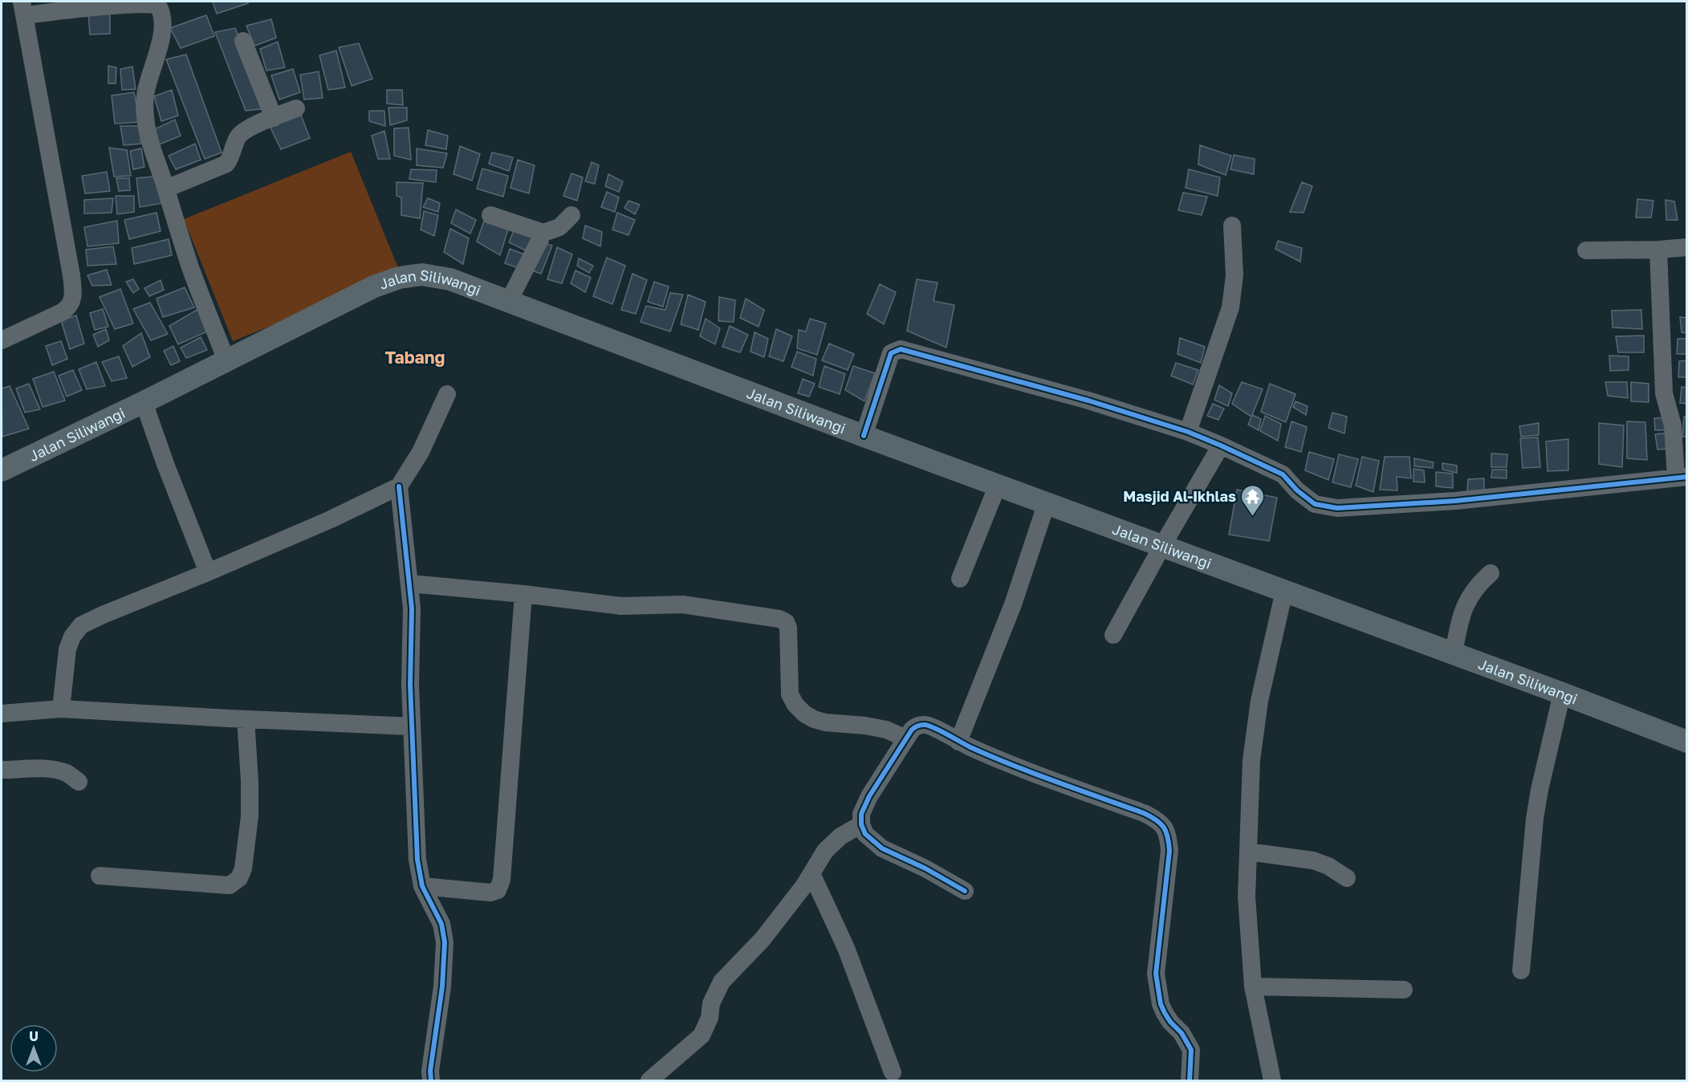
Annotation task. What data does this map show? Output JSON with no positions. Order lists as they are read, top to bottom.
{
  "streets": {
    "main road": ["Jalan Siliwangi"]
  },
  "districts": ["Tabang"],
  "places": {
    "temple": ["Masjid Al-Ikhlas"]
  },
  "north": "top"
}
